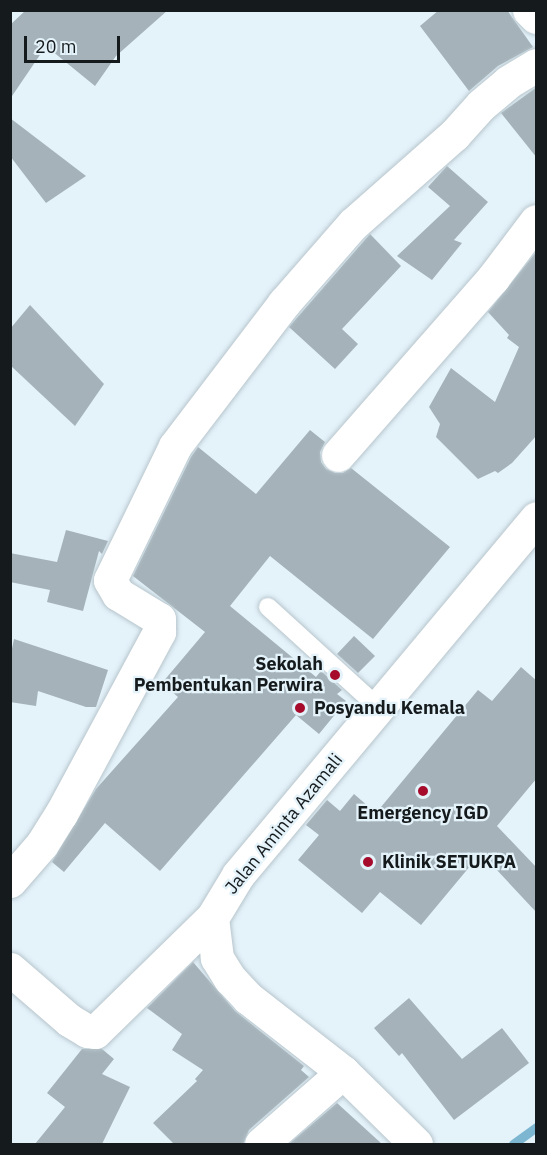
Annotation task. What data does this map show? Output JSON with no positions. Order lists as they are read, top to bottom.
{
  "streets": {
    "street": ["Jalan Aminta Azamali"]
  },
  "places": [
    "Sekolah Pembentukan Perwira",
    "Posyandu Kemala",
    "Emergency IGD",
    "Klinik SETUKPA"
  ],
  "scale_bar": "20 m"
}
